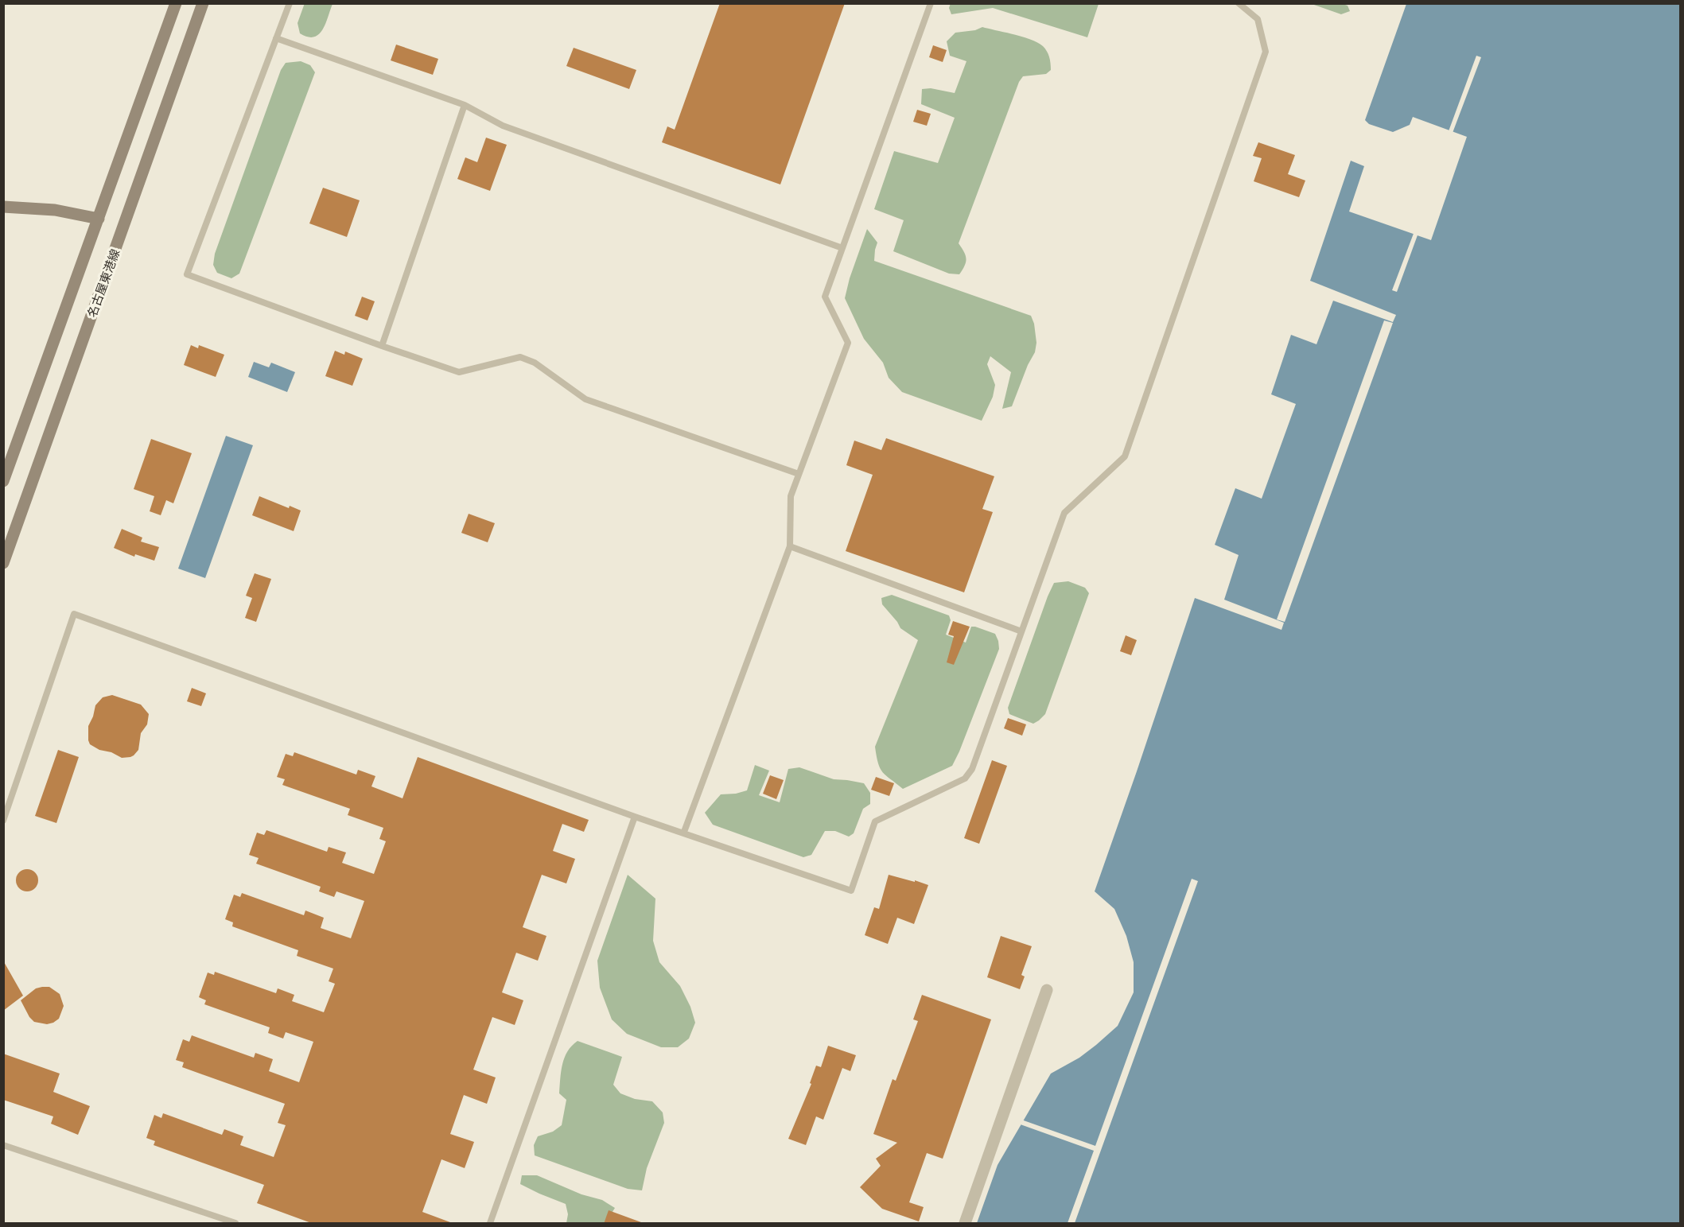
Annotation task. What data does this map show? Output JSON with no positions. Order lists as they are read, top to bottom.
{
  "streets": {
    "main road": ["名古屋東港線"]
  }
}
